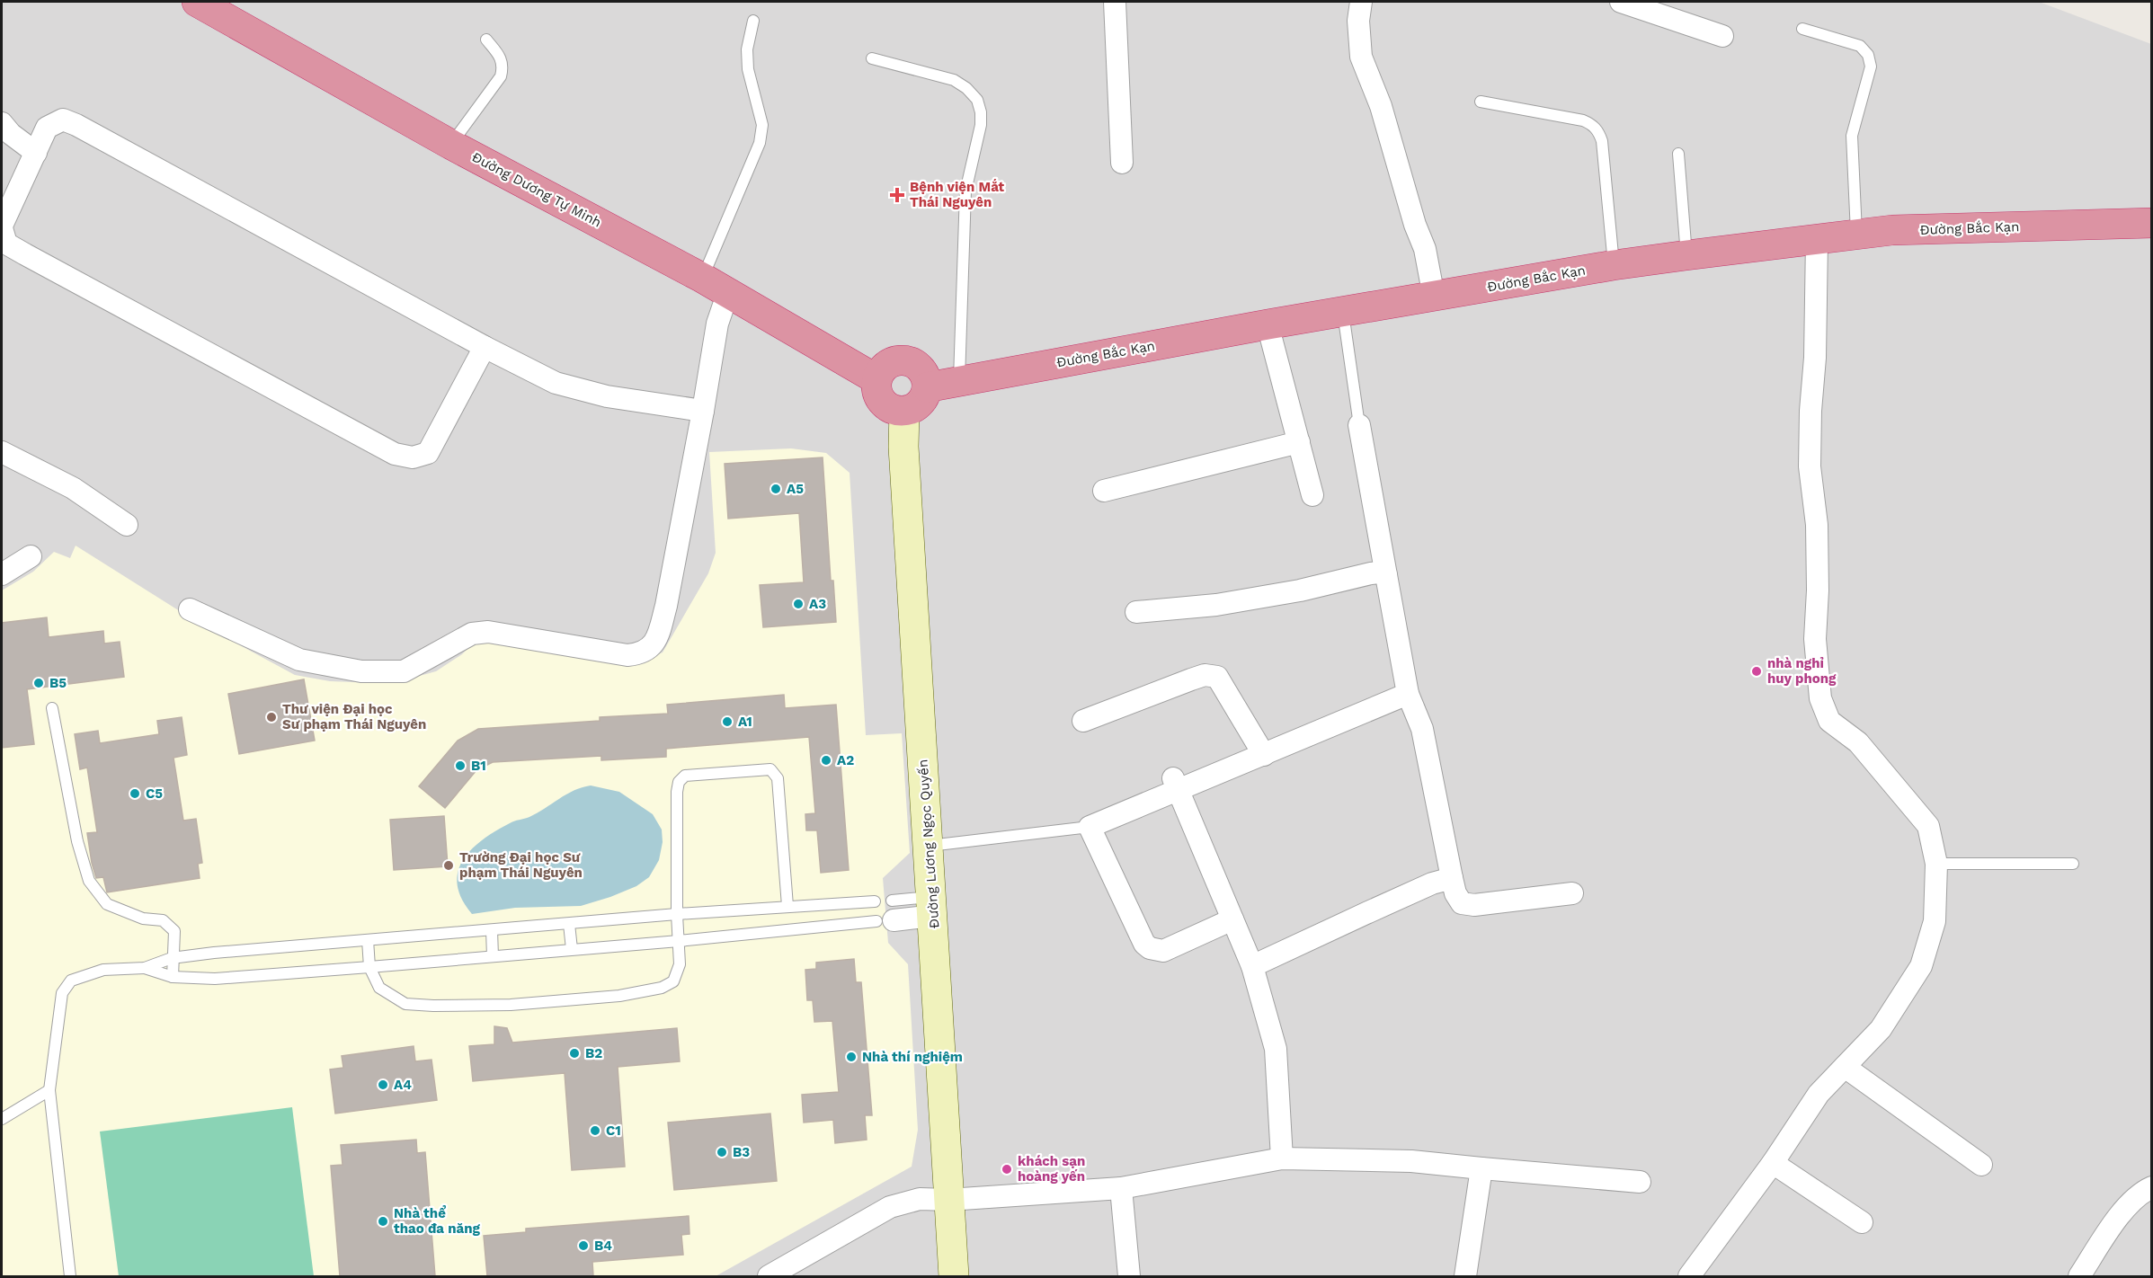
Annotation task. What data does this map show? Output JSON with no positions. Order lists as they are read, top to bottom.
{
  "streets": {
    "highway": ["Đường Dương Tự Minh", "Đường Bắc Kạn"],
    "main road": ["Đường Lương Ngọc Quyến"]
  },
  "crossings": [
    ["Đường Dương Tự Minh", "Đường Bắc Kạn"],
    ["Đường Dương Tự Minh", "Đường Lương Ngọc Quyến"],
    ["Đường Bắc Kạn", "Đường Lương Ngọc Quyến"]
  ],
  "places": {
    "health": ["Bệnh viện Mắt Thái Nguyên"],
    "other": [
      "A5",
      "A3",
      "nhà nghỉ huy phong",
      "B5",
      "Thư viện Đại học Sư phạm Thái Nguyên",
      "A1",
      "A2",
      "B1",
      "C5",
      "Trường Đại học Sư phạm Thái Nguyên",
      "B2",
      "Nhà thí nghiệm",
      "A4",
      "C1",
      "B3",
      "khách sạn hoàng yến",
      "Nhà thể thao đa năng",
      "B4"
    ]
  }
}
